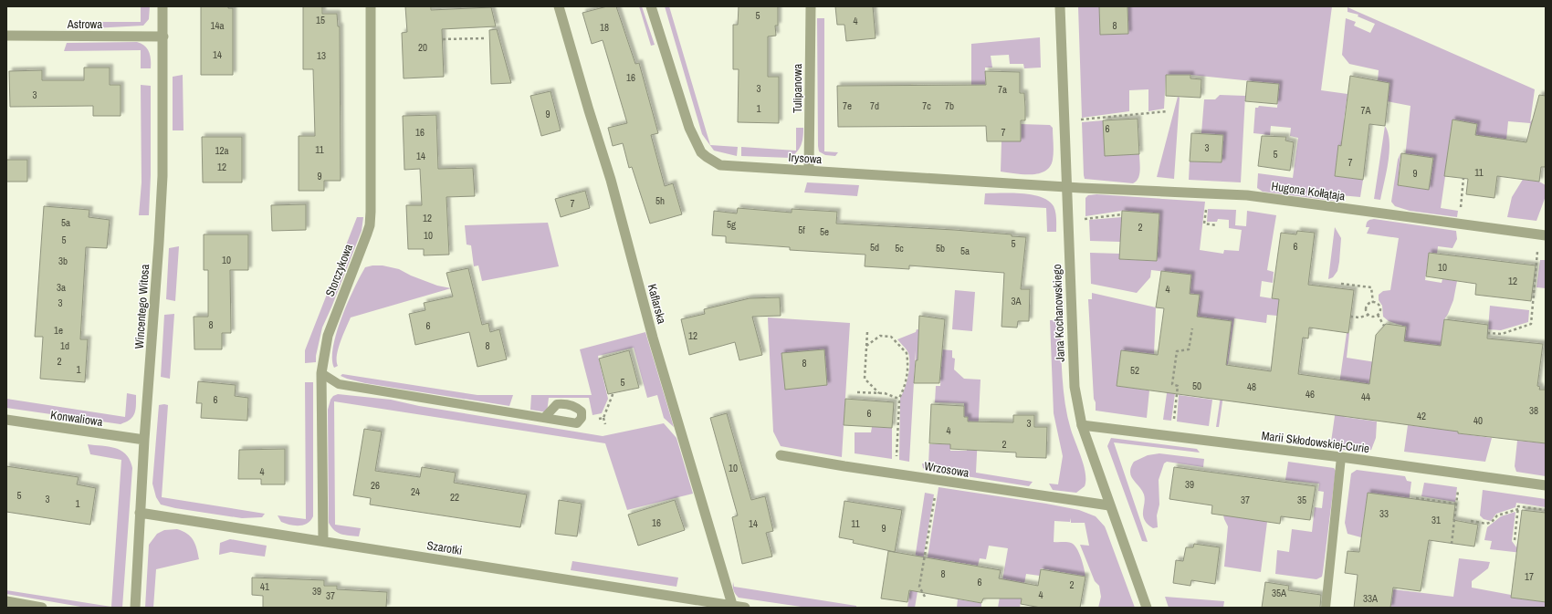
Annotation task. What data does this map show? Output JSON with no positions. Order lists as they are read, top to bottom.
{
  "streets": {
    "street": [
      "Astrowa",
      "Tulipanowa",
      "Irysowa",
      "Hugona Kołłątaja",
      "Storczykowa",
      "Kaflarska",
      "Wincentego Witosa",
      "Jana Kochanowskiego",
      "Konwaliowa",
      "Marii Skłodowskiej-Curie",
      "Wrzosowa",
      "Szarotki"
    ]
  },
  "crossings": [
    ["Astrowa", "Wincentego Witosa"],
    ["Tulipanowa", "Irysowa"],
    ["Irysowa", "Hugona Kołłątaja"],
    ["Irysowa", "Jana Kochanowskiego"],
    ["Hugona Kołłątaja", "Jana Kochanowskiego"],
    ["Storczykowa", "Szarotki"],
    ["Kaflarska", "Szarotki"],
    ["Wincentego Witosa", "Konwaliowa"],
    ["Wincentego Witosa", "Szarotki"],
    ["Jana Kochanowskiego", "Marii Skłodowskiej-Curie"],
    ["Jana Kochanowskiego", "Wrzosowa"]
  ],
  "house_numbers": [
    "5",
    "15",
    "4",
    "14a",
    "8",
    "18",
    "20",
    "14",
    "13",
    "16",
    "3",
    "7a",
    "3",
    "7e",
    "7d",
    "7c",
    "7b",
    "1",
    "7A",
    "9",
    "6",
    "16",
    "7",
    "3",
    "11",
    "12a",
    "5",
    "14",
    "7",
    "12",
    "11",
    "9",
    "9",
    "5h",
    "7",
    "12",
    "5a",
    "5g",
    "2",
    "5f",
    "5e",
    "10",
    "5",
    "5",
    "6",
    "5d",
    "5c",
    "5b",
    "5a",
    "10",
    "3b",
    "10",
    "12",
    "3a",
    "4",
    "3A",
    "3",
    "8",
    "6",
    "1e",
    "12",
    "1d",
    "8",
    "2",
    "8",
    "1",
    "52",
    "5",
    "50",
    "48",
    "46",
    "44",
    "6",
    "38",
    "6",
    "42",
    "40",
    "3",
    "4",
    "2",
    "10",
    "4",
    "39",
    "26",
    "24",
    "5",
    "22",
    "3",
    "37",
    "35",
    "1",
    "33",
    "31",
    "16",
    "14",
    "11",
    "9",
    "8",
    "17",
    "6",
    "2",
    "41",
    "39",
    "35A",
    "4",
    "37",
    "33A"
  ]
}
